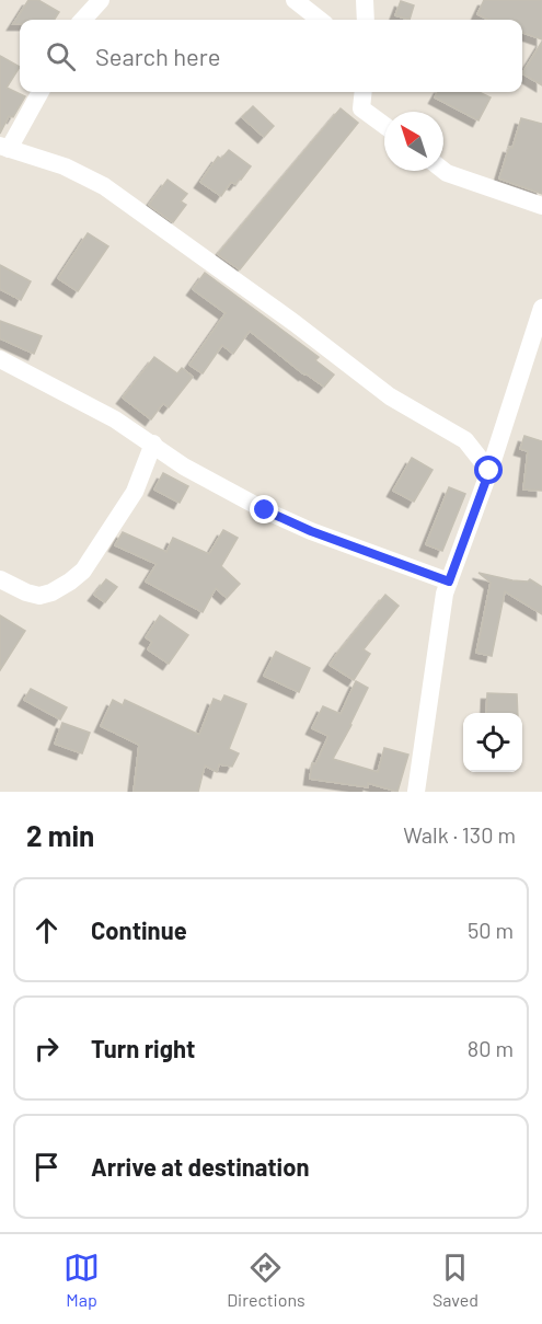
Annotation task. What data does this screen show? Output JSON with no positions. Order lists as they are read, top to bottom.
{
  "north": "top left",
  "page": {
    "search": "Search here",
    "heading": ["2 min", "Walk · 130 m"],
    "list": [
      ["Continue", "50 m"],
      ["Turn right", "80 m"],
      "Arrive at destination"
    ],
    "nav": ["Map", "Directions", "Saved"]
  }
}
